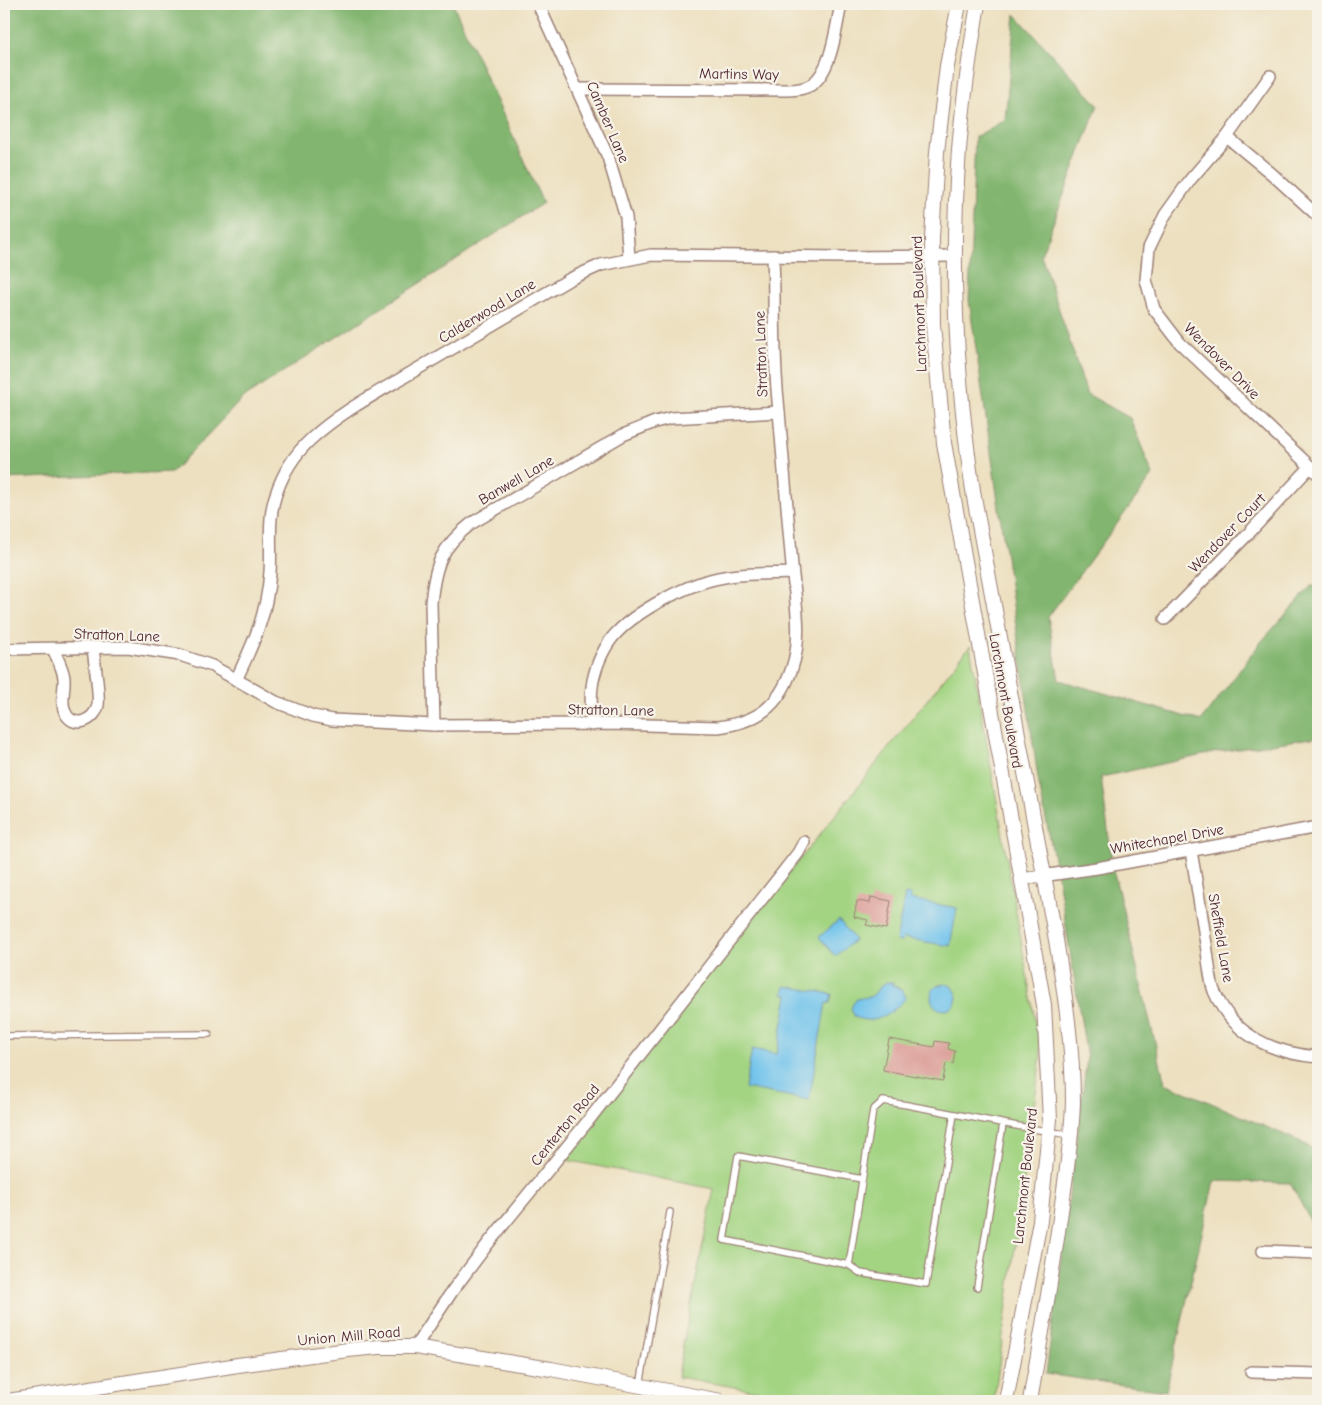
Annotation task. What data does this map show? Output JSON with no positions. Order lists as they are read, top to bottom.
{
  "streets": {
    "street": [
      "Martins Way",
      "Camber Lane",
      "Larchmont Boulevard",
      "Calderwood Lane",
      "Stratton Lane",
      "Wendover Drive",
      "Banwell Lane",
      "Wendover Court",
      "Whitechapel Drive",
      "Sheffield Lane",
      "Centerton Road",
      "Union Mill Road"
    ]
  },
  "crossings": [
    ["Martins Way", "Camber Lane"],
    ["Camber Lane", "Calderwood Lane"],
    ["Larchmont Boulevard", "Calderwood Lane"],
    ["Larchmont Boulevard", "Whitechapel Drive"],
    ["Calderwood Lane", "Stratton Lane"],
    ["Stratton Lane", "Banwell Lane"],
    ["Wendover Drive", "Wendover Court"],
    ["Whitechapel Drive", "Sheffield Lane"],
    ["Centerton Road", "Union Mill Road"]
  ]
}
